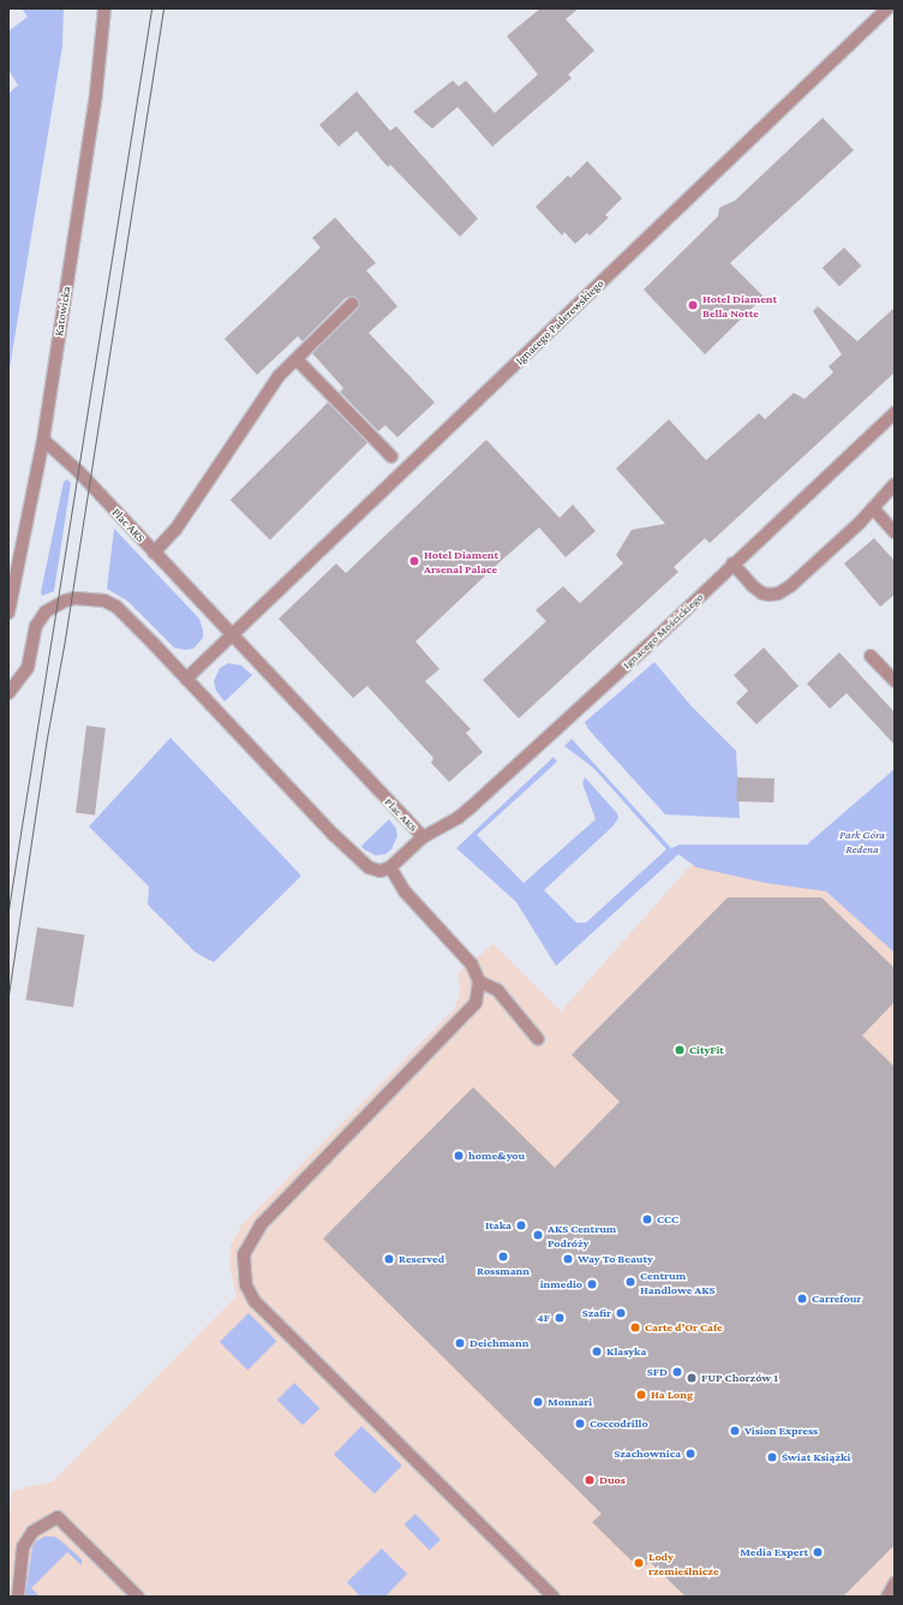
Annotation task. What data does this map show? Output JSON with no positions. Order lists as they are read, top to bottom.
{
  "streets": {
    "street": [
      "Katowicka",
      "Ignacego Paderewskiego",
      "Plac AKS",
      "Ignacego Mościckiego"
    ]
  },
  "crossings": [
    ["Katowicka", "Plac AKS"],
    ["Ignacego Paderewskiego", "Plac AKS"],
    ["Plac AKS", "Ignacego Mościckiego"]
  ],
  "parks": ["Park Góra Redena"],
  "places": [
    "Hotel Diament Bella Notte",
    "Hotel Diament Arsenal Palace",
    "CityFit",
    "home&you",
    "CCC",
    "Itaka",
    "AKS Centrum Podróży",
    "Rossmann",
    "Reserved",
    "Way To Beauty",
    "Centrum Handlowe AKS",
    "inmedio",
    "Carrefour",
    "Szafir",
    "4F",
    "Carte d’Or Cafe",
    "Deichmann",
    "Klasyka",
    "SFD",
    "FUP Chorzów 1",
    "Ha Long",
    "Monnari",
    "Coccodrillo",
    "Vision Express",
    "Szachownica",
    "Świat Książki",
    "Duos",
    "Media Expert",
    "Lody rzemieślnicze"
  ]
}
